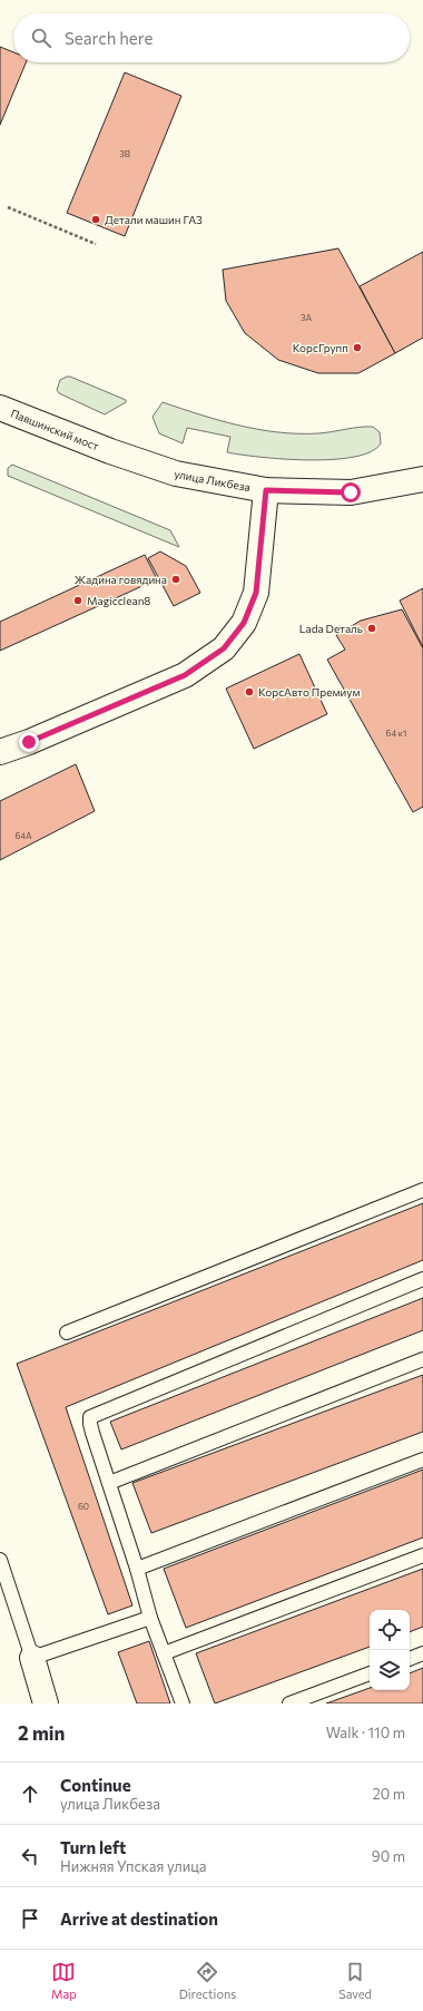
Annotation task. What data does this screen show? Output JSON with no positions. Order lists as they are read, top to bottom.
{
  "streets": {
    "street": ["Павшинский мост", "улица Ликбеза"]
  },
  "crossings": [
    ["Павшинский мост", "улица Ликбеза"]
  ],
  "places": [
    "Детали машин ГАЗ",
    "КорсГрупп",
    "Жадина говядина",
    "Magicclean8",
    "Lada Dеталь",
    "КорсАвто Премиум"
  ],
  "house_numbers": [
    "3В",
    "3А",
    "64 к1",
    "64А",
    "60"
  ],
  "page": {
    "search": "Search here",
    "heading": ["2 min", "Walk · 110 m"],
    "list": [
      ["Continue", "улица Ликбеза", "20 m"],
      ["Turn left", "Нижняя Упская улица", "90 m"],
      "Arrive at destination"
    ],
    "nav": ["Map", "Directions", "Saved"]
  }
}
